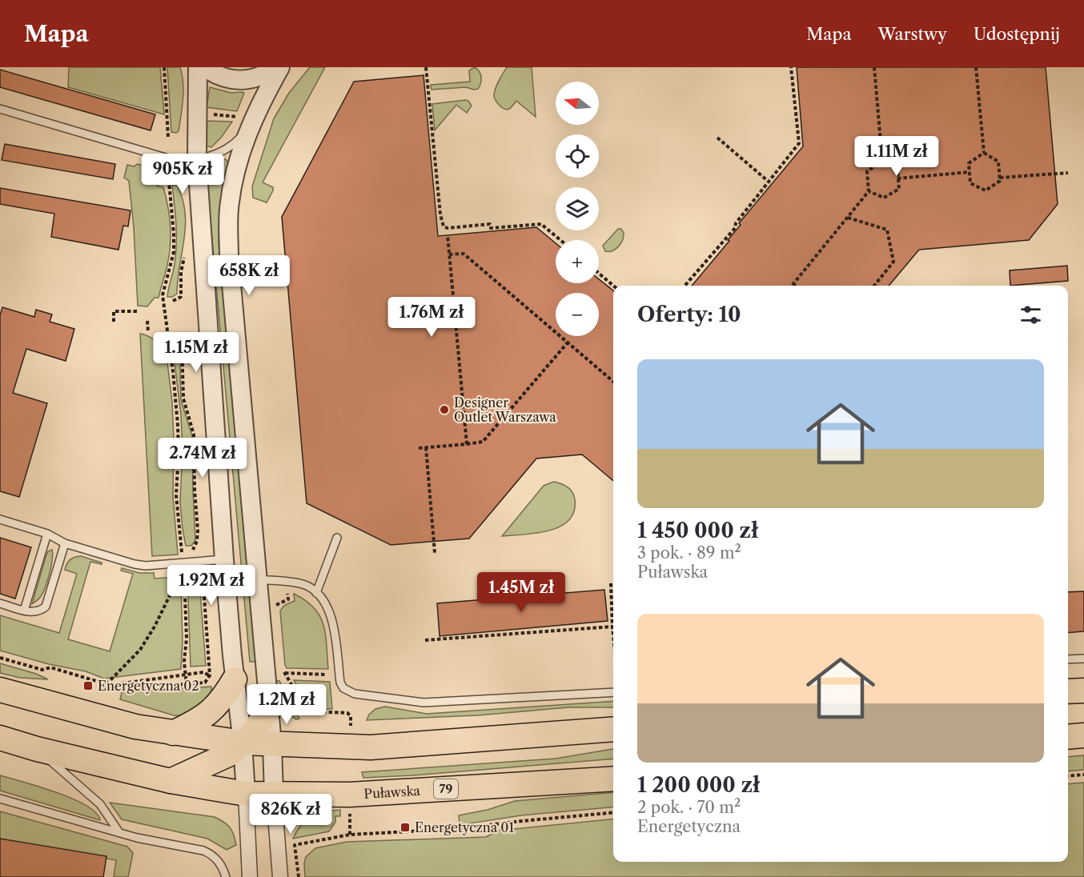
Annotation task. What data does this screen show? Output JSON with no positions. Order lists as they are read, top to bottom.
{
  "streets": {
    "main road": ["79", "Puławska"]
  },
  "places": {
    "other": ["Designer Outlet Warszawa"],
    "transit": ["Energetyczna 02", "Energetyczna 01"]
  },
  "north": "left",
  "page": {
    "header": "Mapa",
    "nav": ["Mapa", "Warstwy", "Udostępnij"],
    "map_buttons": ["+", "−"],
    "price": [
      "1.11M zł",
      "905K zł",
      "658K zł",
      "1.76M zł",
      "1.15M zł",
      "2.74M zł",
      "1.92M zł",
      "1.45M zł",
      "1.2M zł",
      "826K zł"
    ],
    "heading": "Oferty: 10",
    "list": [
      {
        "name": "1 450 000 zł",
        "note": "3 pok. · 89 m² · Puławska"
      },
      {
        "name": "1 200 000 zł",
        "note": "2 pok. · 70 m² · Energetyczna"
      }
    ]
  }
}
